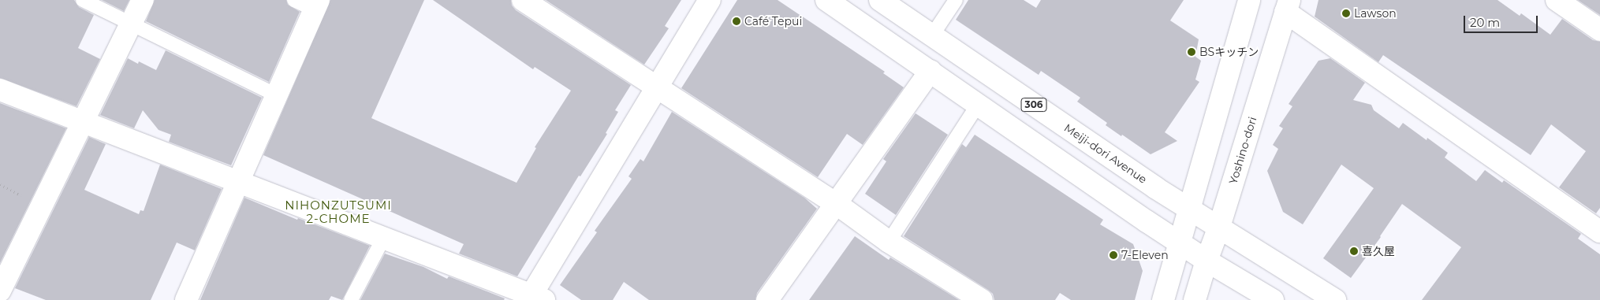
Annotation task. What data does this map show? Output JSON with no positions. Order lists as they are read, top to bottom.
{
  "streets": {
    "street": ["306", "Yoshino-dori", "Meiji-dori Avenue"]
  },
  "crossings": [
    ["Yoshino-dori", "Meiji-dori Avenue"]
  ],
  "districts": ["NIHONZUTSUMI 2-CHOME"],
  "places": [
    "Lawson",
    "Café Tepui",
    "BSキッチン",
    "喜久屋",
    "7-Eleven"
  ],
  "scale_bar": "20 m"
}
